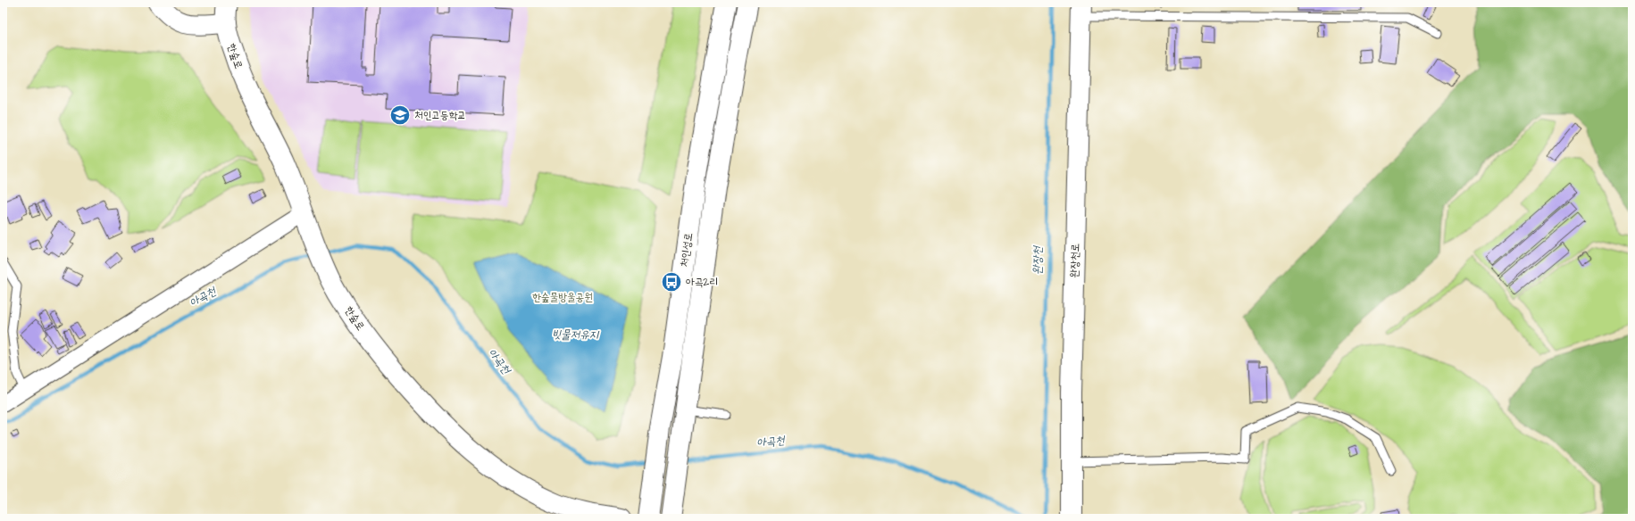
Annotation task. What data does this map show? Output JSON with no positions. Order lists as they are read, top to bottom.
{
  "streets": {
    "street": ["한숲로", "처인성로", "완장천로"]
  },
  "water": ["완장천", "아곡천", "빗물저유지"],
  "parks": ["한숲물방울공원"],
  "places": {
    "school or university": ["처인고등학교"],
    "bus stop": ["아곡2리"]
  }
}
